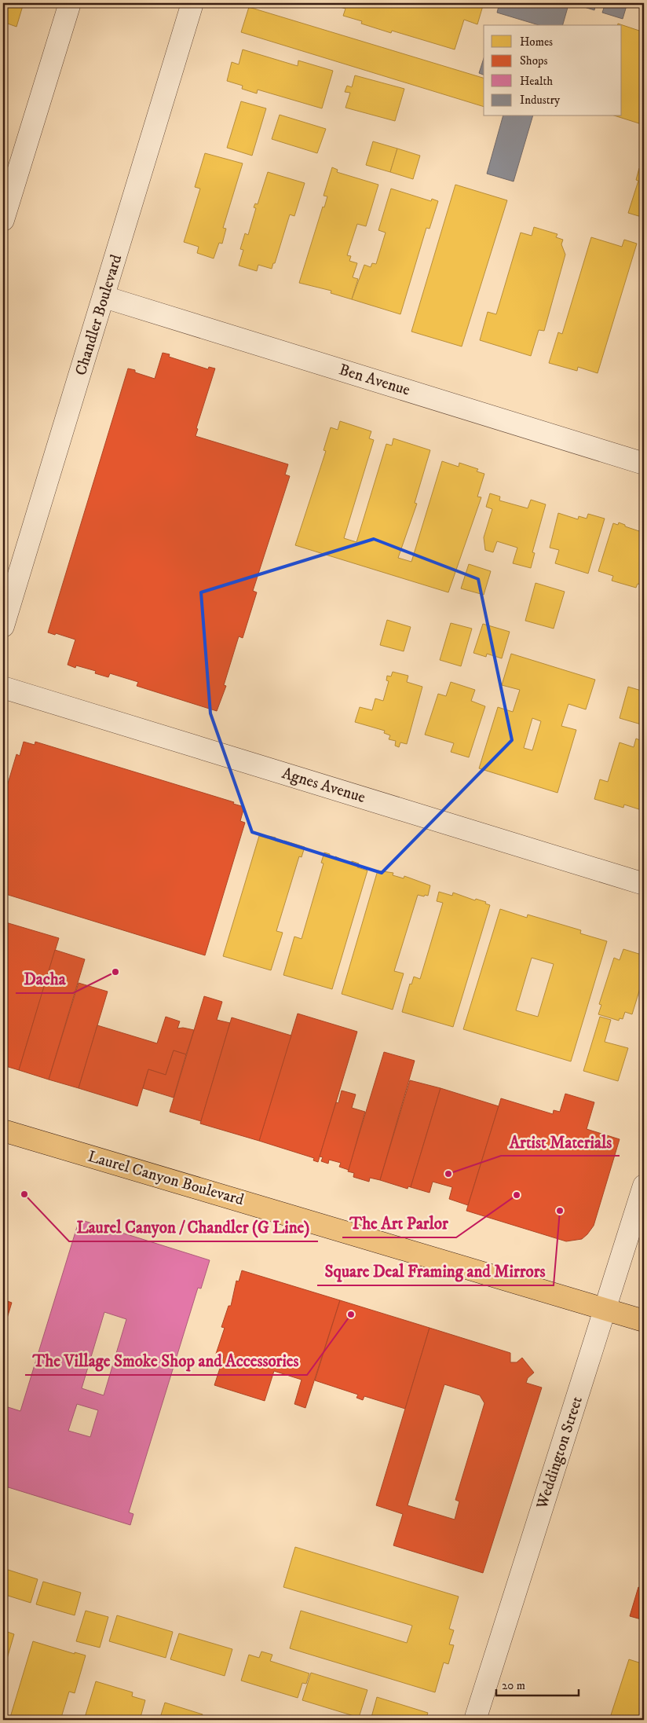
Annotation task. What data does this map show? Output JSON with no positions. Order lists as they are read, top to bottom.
{
  "streets": {
    "main road": ["Laurel Canyon Boulevard"],
    "street": [
      "Chandler Boulevard",
      "Ben Avenue",
      "Agnes Avenue",
      "Weddington Street"
    ]
  },
  "crossings": [
    ["Chandler Boulevard", "Ben Avenue"],
    ["Laurel Canyon Boulevard", "Weddington Street"]
  ],
  "places": [
    "Dacha",
    "Artist Materials",
    "Laurel Canyon / Chandler (G Line)",
    "The Art Parlor",
    "Square Deal Framing and Mirrors",
    "The Village Smoke Shop and Accessories"
  ],
  "legend": [
    "Homes",
    "Shops",
    "Health",
    "Industry"
  ],
  "scale_bar": "20 m"
}
